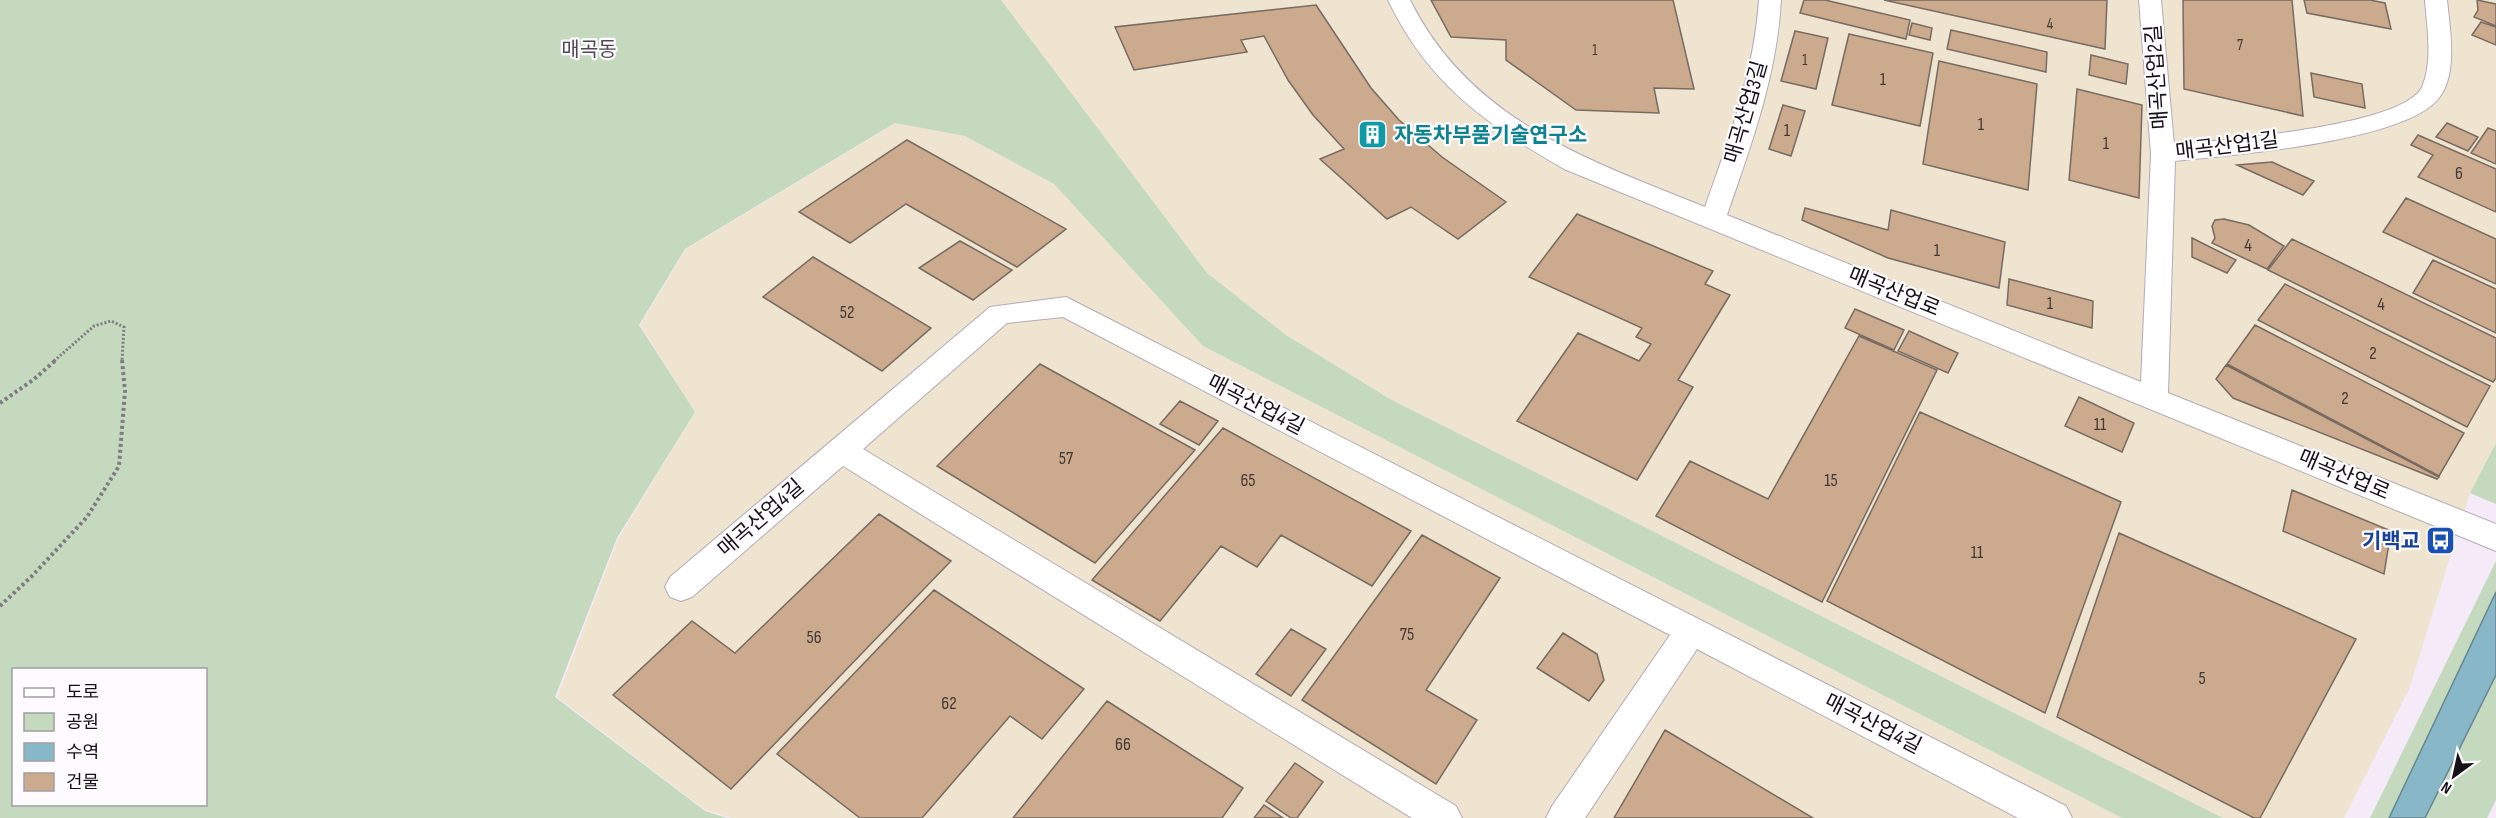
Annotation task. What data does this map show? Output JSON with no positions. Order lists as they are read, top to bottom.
{
  "streets": {
    "street": [
      "매곡산업2길",
      "매곡산업3길",
      "매곡산업1길",
      "매곡산업로",
      "매곡산업4길"
    ]
  },
  "crossings": [
    ["매곡산업2길", "매곡산업1길"],
    ["매곡산업3길", "매곡산업로"],
    ["매곡산업1길", "매곡산업로"]
  ],
  "districts": ["매곡동"],
  "places": {
    "building": ["자동차부품기술연구소"],
    "bus stop": ["기백교"]
  },
  "house_numbers": [
    "4",
    "7",
    "1",
    "1",
    "1",
    "1",
    "1",
    "1",
    "6",
    "4",
    "1",
    "1",
    "4",
    "52",
    "2",
    "2",
    "11",
    "57",
    "65",
    "15",
    "11",
    "75",
    "56",
    "5",
    "62",
    "66"
  ],
  "legend": [
    "도로",
    "공원",
    "수역",
    "건물"
  ],
  "north": "bottom left"
}
